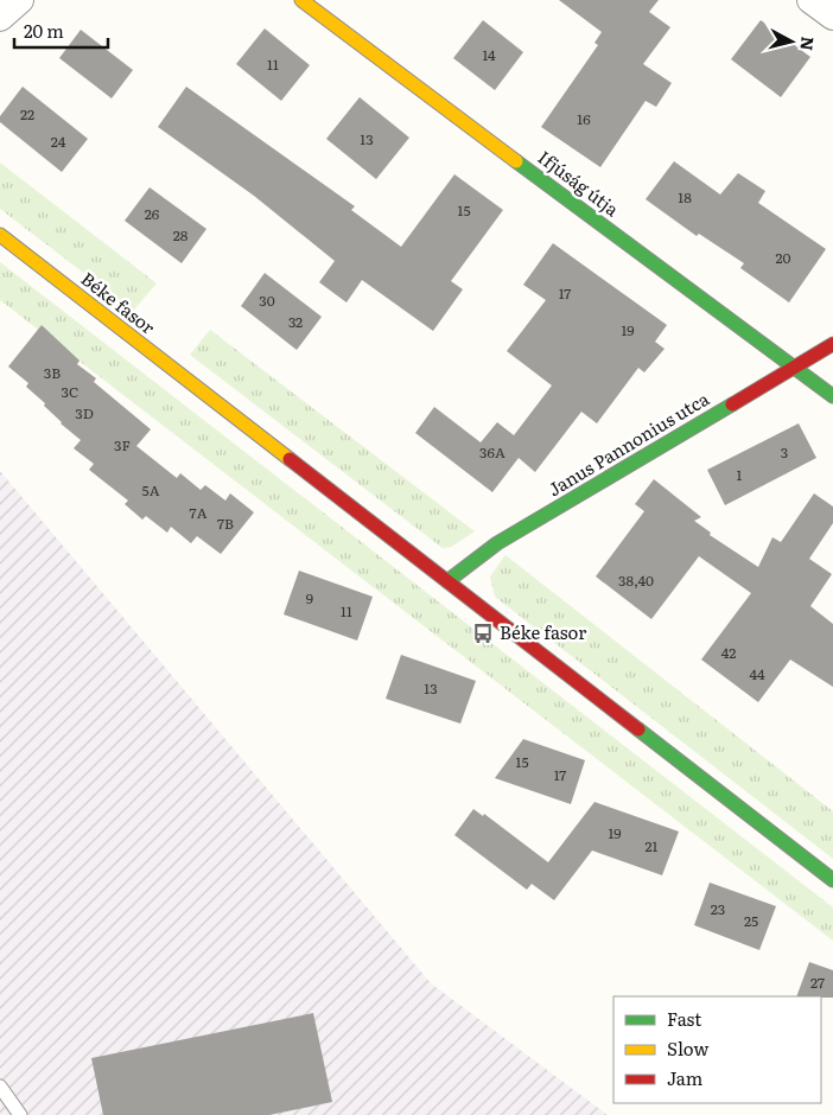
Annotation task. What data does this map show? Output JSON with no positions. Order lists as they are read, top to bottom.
{
  "streets": {
    "street": ["Ifjúság útja", "Béke fasor", "Janus Pannonius utca"]
  },
  "crossings": [
    ["Ifjúság útja", "Janus Pannonius utca"],
    ["Béke fasor", "Janus Pannonius utca"]
  ],
  "places": {
    "bus stop": ["Béke fasor"]
  },
  "house_numbers": [
    "14",
    "11",
    "22",
    "16",
    "13",
    "24",
    "18",
    "15",
    "26",
    "28",
    "20",
    "17",
    "30",
    "32",
    "19",
    "3B",
    "3C",
    "3D",
    "3F",
    "36A",
    "3",
    "1",
    "5A",
    "7A",
    "7B",
    "38,40",
    "9",
    "11",
    "42",
    "44",
    "13",
    "15",
    "17",
    "19",
    "21",
    "23",
    "25",
    "27"
  ],
  "legend": ["Fast", "Slow", "Jam"],
  "scale_bar": "20 m",
  "north": "right"
}
